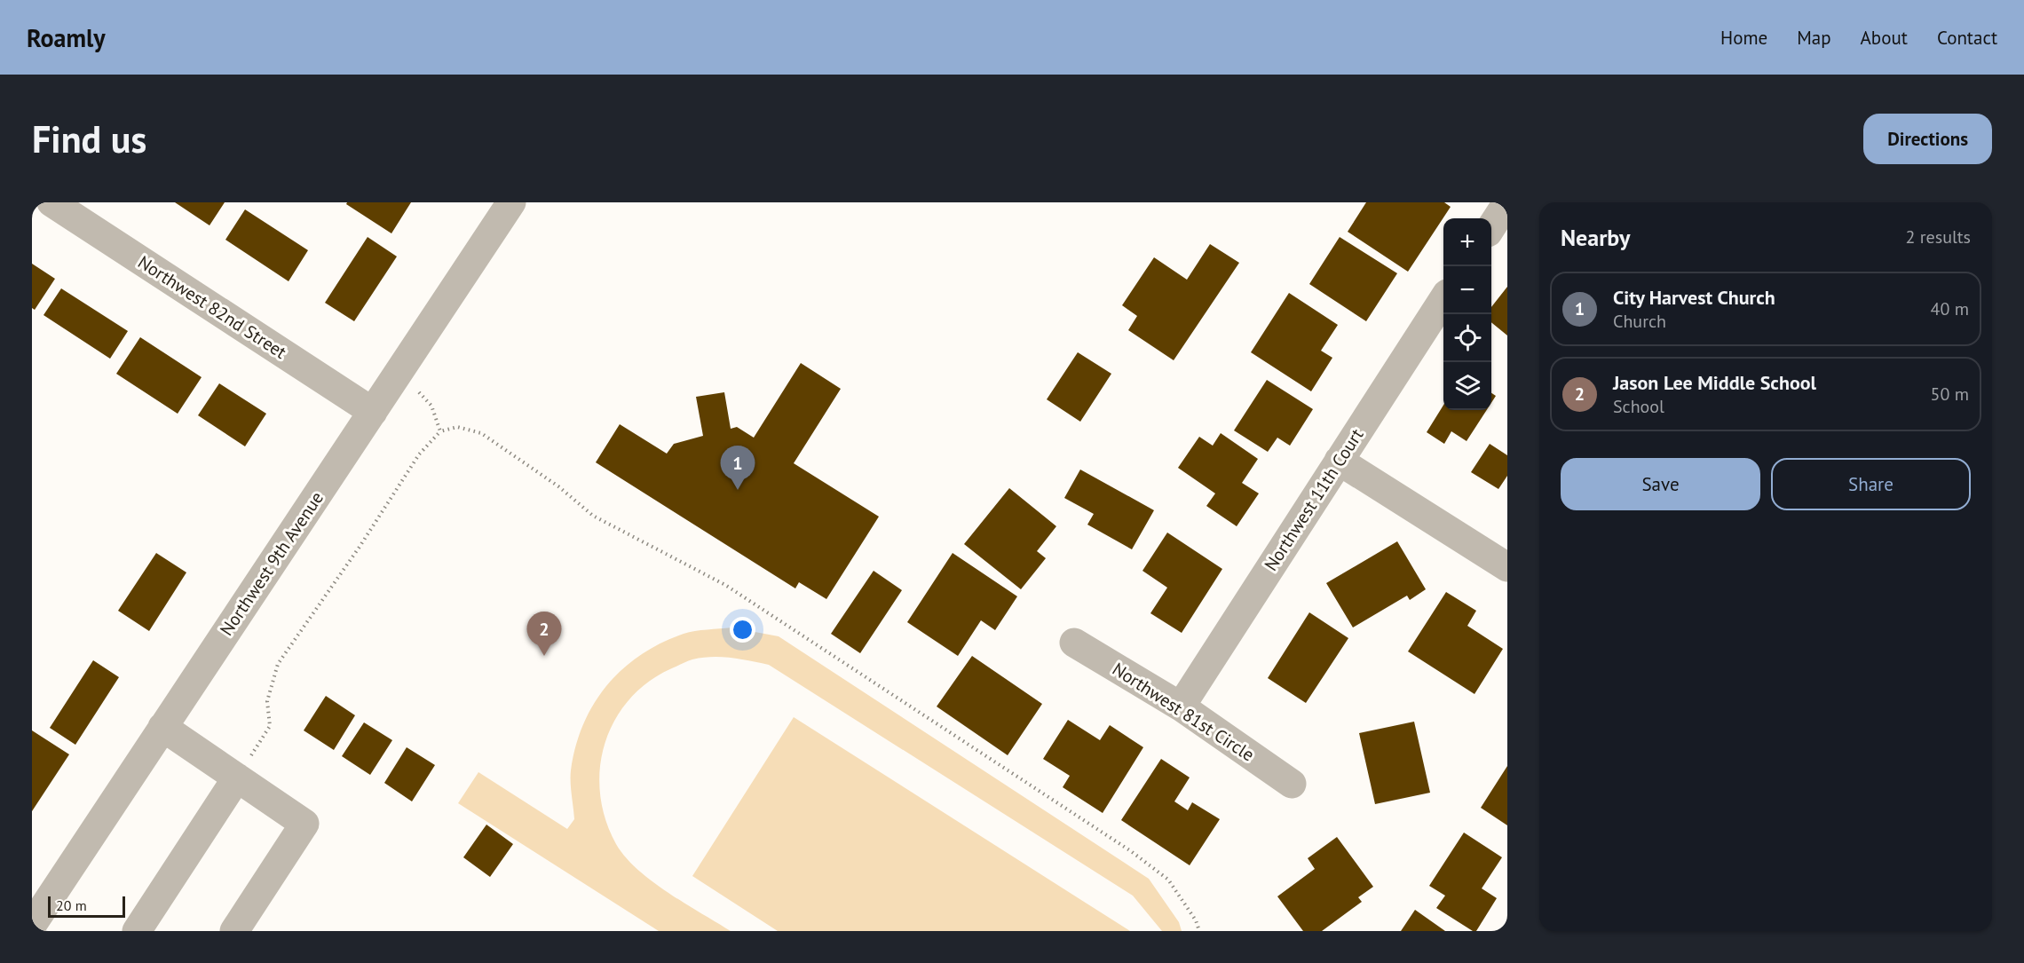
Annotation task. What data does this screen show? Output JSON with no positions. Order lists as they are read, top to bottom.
{
  "streets": {
    "street": [
      "Northwest 82nd Street",
      "Northwest 11th Court",
      "Northwest 9th Avenue",
      "Northwest 81st Circle"
    ]
  },
  "crossings": [
    ["Northwest 82nd Street", "Northwest 9th Avenue"],
    ["Northwest 11th Court", "Northwest 81st Circle"]
  ],
  "scale_bar": "20 m",
  "page": {
    "header": "Roamly",
    "nav": [
      "Home",
      "Map",
      "About",
      "Contact"
    ],
    "buttons": [
      "Directions",
      ["Save", "Share"]
    ],
    "title": "Find us",
    "heading": ["Nearby", "2 results"],
    "map_buttons": ["+", "−"],
    "list": [
      {
        "mark": "1",
        "name": "City Harvest Church",
        "note": "Church",
        "value": "40 m"
      },
      {
        "mark": "2",
        "name": "Jason Lee Middle School",
        "note": "School",
        "value": "50 m"
      }
    ],
    "pins": ["1", "2"],
    "scale": "20 m"
  }
}
